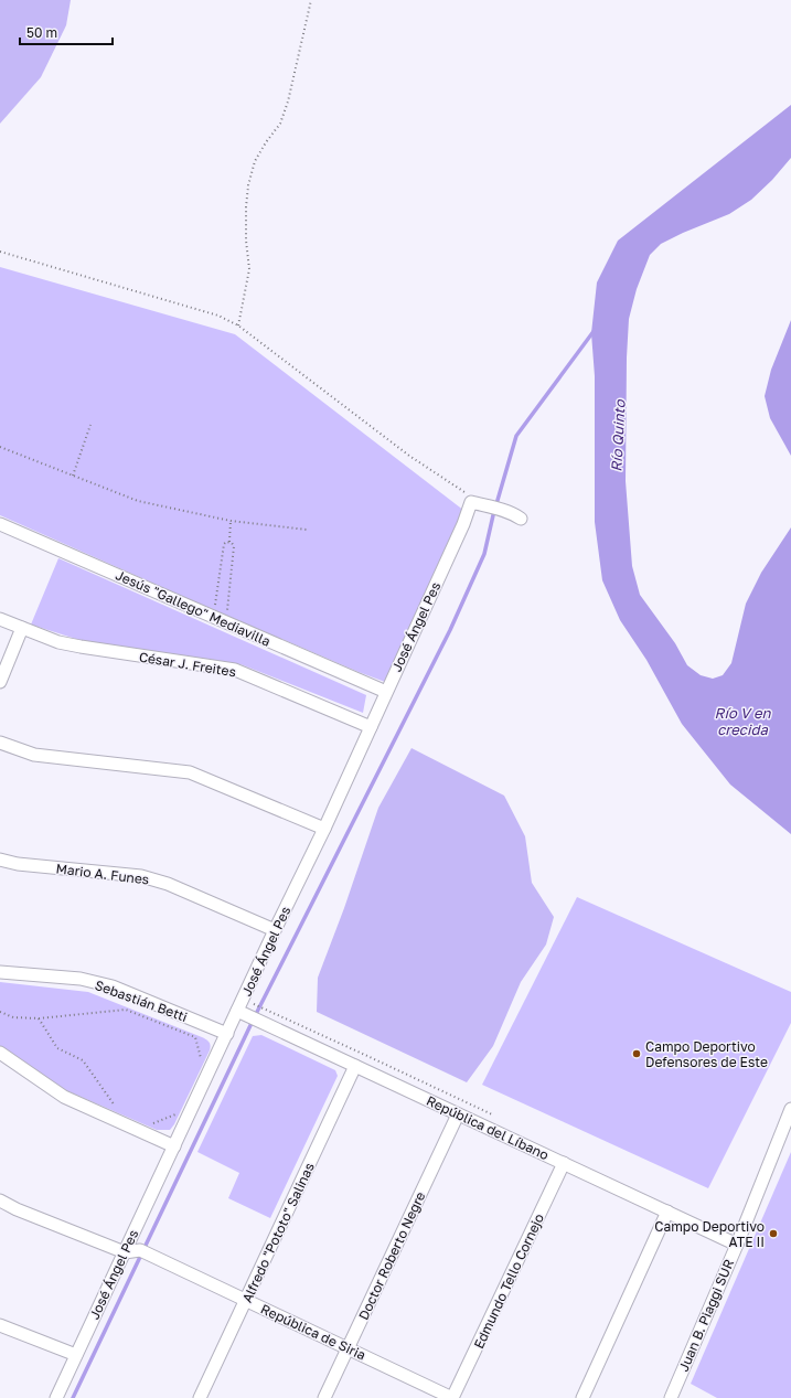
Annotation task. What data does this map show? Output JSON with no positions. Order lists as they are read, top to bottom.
{
  "streets": {
    "street": [
      "Jesús \"Gallego\" Mediavilla",
      "José Ángel Pes",
      "César J. Freites",
      "Mario A. Funes",
      "Sebastián Betti",
      "República del Líbano",
      "Alfredo \"Pototo\" Salinas",
      "Doctor Roberto Negre",
      "Edmundo Tello Cornejo",
      "Juan B. Piaggi SUR",
      "República de Siria"
    ]
  },
  "crossings": [
    ["Jesús \"Gallego\" Mediavilla", "José Ángel Pes"],
    ["José Ángel Pes", "César J. Freites"],
    ["José Ángel Pes", "Mario A. Funes"],
    ["José Ángel Pes", "Sebastián Betti"],
    ["José Ángel Pes", "República del Líbano"],
    ["José Ángel Pes", "República de Siria"],
    ["República del Líbano", "Alfredo \"Pototo\" Salinas"],
    ["República del Líbano", "Doctor Roberto Negre"],
    ["República del Líbano", "Edmundo Tello Cornejo"],
    ["República del Líbano", "Juan B. Piaggi SUR"],
    ["Alfredo \"Pototo\" Salinas", "República de Siria"],
    ["Doctor Roberto Negre", "República de Siria"],
    ["Edmundo Tello Cornejo", "República de Siria"]
  ],
  "water": ["Río Quinto", "Río V en crecida"],
  "places": ["Campo Deportivo Defensores de Este", "Campo Deportivo ATE II"],
  "scale_bar": "50 m"
}
